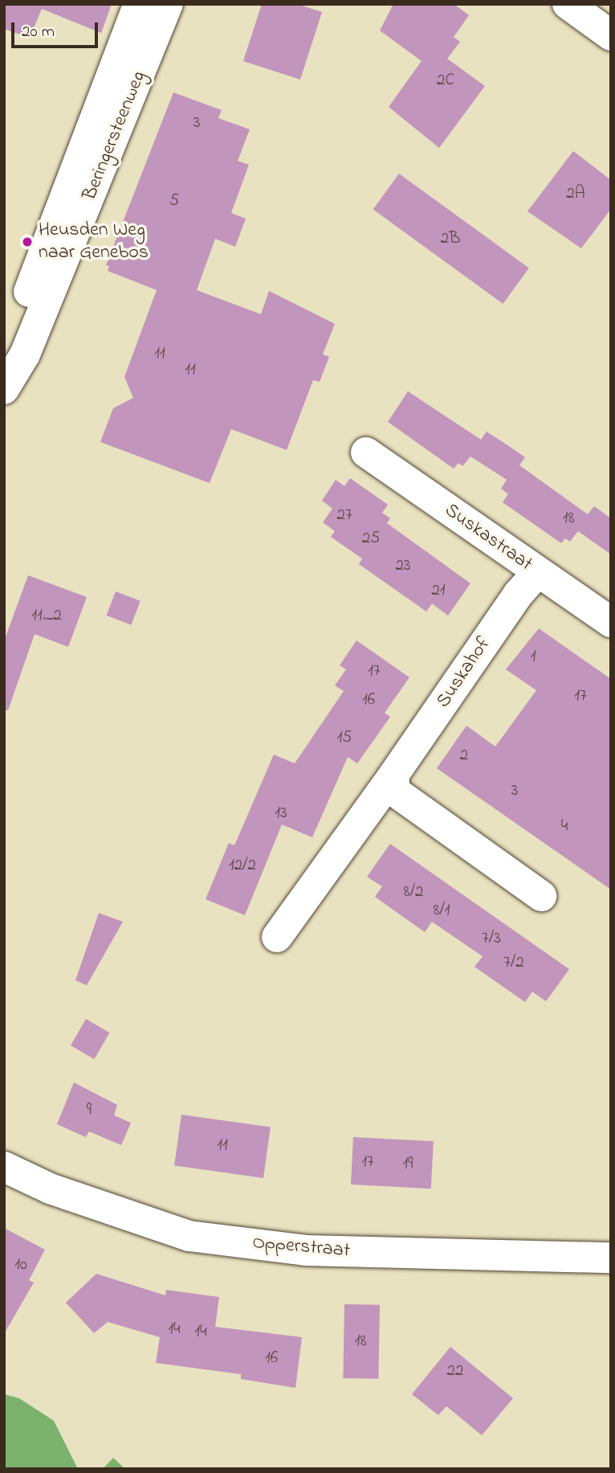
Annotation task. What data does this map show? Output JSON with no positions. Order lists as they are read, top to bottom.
{
  "streets": {
    "street": [
      "Beringersteenweg",
      "Suskastraat",
      "Suskahof",
      "Opperstraat"
    ]
  },
  "crossings": [
    ["Suskastraat", "Suskahof"]
  ],
  "places": ["Heusden Weg naar Genebos"],
  "house_numbers": [
    "2C",
    "3",
    "2A",
    "5",
    "2B",
    "11",
    "11",
    "27",
    "18",
    "25",
    "23",
    "21",
    "11_2",
    "1",
    "17",
    "17",
    "16",
    "15",
    "2",
    "3",
    "13",
    "4",
    "12/2",
    "8/2",
    "8/1",
    "7/3",
    "7/2",
    "9",
    "11",
    "17",
    "19",
    "10",
    "14",
    "14",
    "18",
    "16",
    "22"
  ],
  "scale_bar": "20 m"
}
